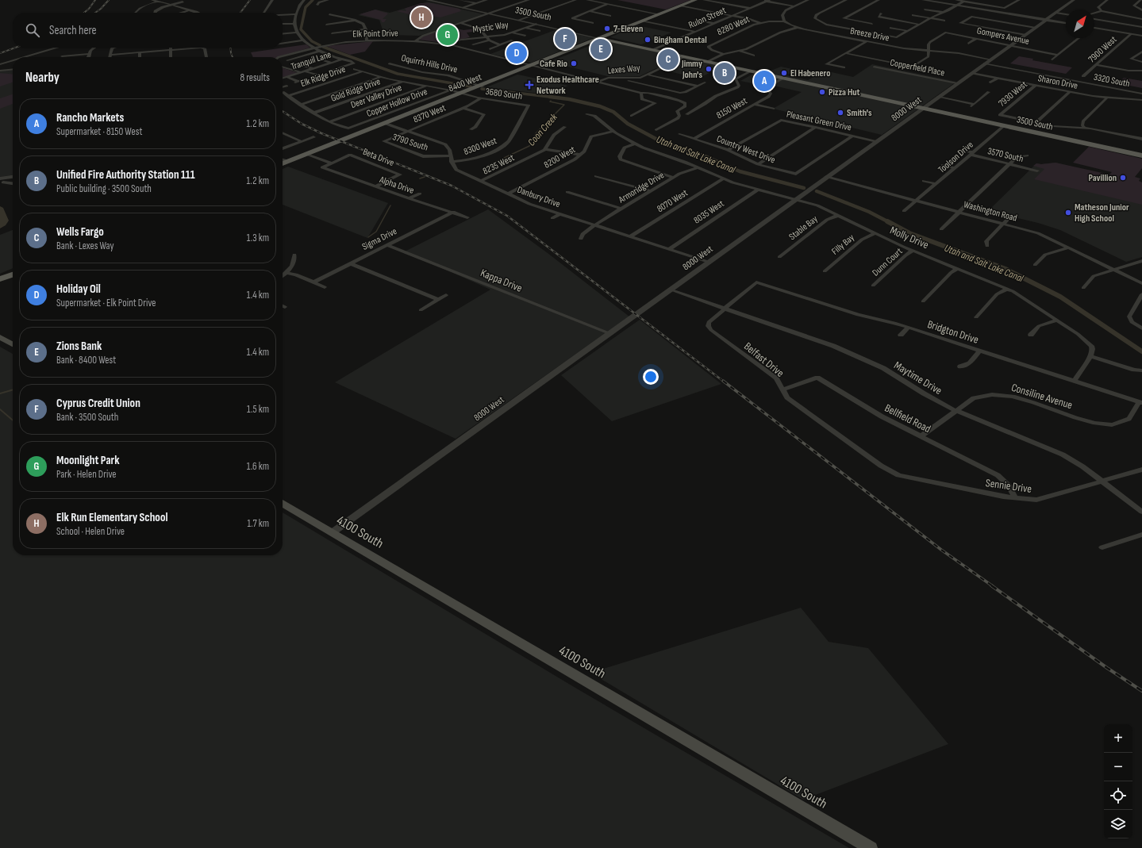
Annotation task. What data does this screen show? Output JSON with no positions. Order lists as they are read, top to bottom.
{
  "streets": {
    "main road": ["3500 South", "8400 West", "4100 South"],
    "street": [
      "Rulon Street",
      "8280 West",
      "Mystic Way",
      "Elk Point Drive",
      "Breeze Drive",
      "Gompers Avenue",
      "7900 West",
      "Tranquil Lane",
      "Oquirrh Hills Drive",
      "Copperfield Place",
      "Lexes Way",
      "Elk Ridge Drive",
      "3320 South",
      "Sharon Drive",
      "Gold Ridge Drive",
      "3680 South",
      "7930 West",
      "Deer Valley Drive",
      "Copper Hollow Drive",
      "8150 West",
      "8000 West",
      "8370 West",
      "Pleasant Green Drive",
      "3790 South",
      "8300 West",
      "Country West Drive",
      "3570 South",
      "Beta Drive",
      "8200 West",
      "Toolson Drive",
      "8235 West",
      "Alpha Drive",
      "Armoridge Drive",
      "Danbury Drive",
      "8070 West",
      "Washington Road",
      "8035 West",
      "Stable Bay",
      "Molly Drive",
      "Sigma Drive",
      "Filly Bay",
      "Dunn Court",
      "Kappa Drive",
      "Bridgton Drive",
      "Belfast Drive",
      "Maytime Drive",
      "Consiline Avenue",
      "Bellfield Road",
      "Sennie Drive"
    ]
  },
  "crossings": [
    ["3500 South", "Rulon Street"],
    ["3500 South", "Mystic Way"],
    ["3500 South", "Lexes Way"],
    ["3500 South", "8400 West"],
    ["3500 South", "8150 West"],
    ["3500 South", "8000 West"],
    ["3500 South", "Toolson Drive"],
    ["8280 West", "Breeze Drive"],
    ["Mystic Way", "Elk Point Drive"],
    ["Elk Point Drive", "Lexes Way"],
    ["Elk Point Drive", "8400 West"],
    ["Breeze Drive", "Gompers Avenue"],
    ["Breeze Drive", "8000 West"],
    ["Gompers Avenue", "8000 West"],
    ["7900 West", "3320 South"],
    ["Oquirrh Hills Drive", "8400 West"],
    ["Copperfield Place", "8000 West"],
    ["Elk Ridge Drive", "3680 South"],
    ["3320 South", "8000 West"],
    ["Sharon Drive", "7930 West"],
    ["Sharon Drive", "8000 West"],
    ["8400 West", "3680 South"],
    ["Gold Ridge Drive", "3680 South"],
    ["3680 South", "Deer Valley Drive"],
    ["3680 South", "Copper Hollow Drive"],
    ["3680 South", "8370 West"],
    ["3680 South", "8300 West"],
    ["Deer Valley Drive", "Copper Hollow Drive"],
    ["8150 West", "Country West Drive"],
    ["8000 West", "Pleasant Green Drive"],
    ["8000 West", "Danbury Drive"],
    ["8000 West", "Washington Road"],
    ["8000 West", "Molly Drive"],
    ["8000 West", "Kappa Drive"],
    ["8000 West", "Maytime Drive"],
    ["8000 West", "4100 South"],
    ["8370 West", "3790 South"],
    ["Pleasant Green Drive", "Country West Drive"],
    ["8300 West", "Danbury Drive"],
    ["3570 South", "Toolson Drive"],
    ["Beta Drive", "Alpha Drive"],
    ["8200 West", "Danbury Drive"],
    ["8200 West", "Molly Drive"],
    ["Toolson Drive", "Washington Road"],
    ["8235 West", "Danbury Drive"],
    ["Alpha Drive", "Sigma Drive"],
    ["Armoridge Drive", "Danbury Drive"],
    ["Armoridge Drive", "Molly Drive"],
    ["Danbury Drive", "8070 West"],
    ["Danbury Drive", "8035 West"],
    ["8070 West", "Molly Drive"],
    ["8035 West", "Molly Drive"],
    ["Stable Bay", "Molly Drive"],
    ["Molly Drive", "Filly Bay"],
    ["Molly Drive", "Dunn Court"],
    ["Sigma Drive", "Kappa Drive"],
    ["Bridgton Drive", "Belfast Drive"],
    ["Bridgton Drive", "Consiline Avenue"],
    ["Belfast Drive", "Maytime Drive"],
    ["Belfast Drive", "Bellfield Road"],
    ["Belfast Drive", "Sennie Drive"],
    ["Maytime Drive", "Consiline Avenue"],
    ["Maytime Drive", "Sennie Drive"],
    ["Consiline Avenue", "Bellfield Road"],
    ["Bellfield Road", "Sennie Drive"]
  ],
  "water": ["Coon Creek", "Utah and Salt Lake Canal"],
  "places": {
    "other": [
      "7-Eleven",
      "Bingham Dental",
      "Cafe Rio",
      "Jimmy John's",
      "El Habenero",
      "Pizza Hut",
      "Smith's",
      "Pavillion",
      "Matheson Junior High School"
    ],
    "health": ["Exodus Healthcare Network"]
  },
  "north": "top right",
  "page": {
    "pins": [
      "H",
      "G",
      "F",
      "E",
      "D",
      "C",
      "B",
      "A"
    ],
    "search": "Search here",
    "heading": ["Nearby", "8 results"],
    "list": [
      {
        "mark": "A",
        "name": "Rancho Markets",
        "note": "Supermarket · 8150 West",
        "value": "1.2 km"
      },
      {
        "mark": "B",
        "name": "Unified Fire Authority Station 111",
        "note": "Public building · 3500 South",
        "value": "1.2 km"
      },
      {
        "mark": "C",
        "name": "Wells Fargo",
        "note": "Bank · Lexes Way",
        "value": "1.3 km"
      },
      {
        "mark": "D",
        "name": "Holiday Oil",
        "note": "Supermarket · Elk Point Drive",
        "value": "1.4 km"
      },
      {
        "mark": "E",
        "name": "Zions Bank",
        "note": "Bank · 8400 West",
        "value": "1.4 km"
      },
      {
        "mark": "F",
        "name": "Cyprus Credit Union",
        "note": "Bank · 3500 South",
        "value": "1.5 km"
      },
      {
        "mark": "G",
        "name": "Moonlight Park",
        "note": "Park · Helen Drive",
        "value": "1.6 km"
      },
      {
        "mark": "H",
        "name": "Elk Run Elementary School",
        "note": "School · Helen Drive",
        "value": "1.7 km"
      }
    ],
    "map_buttons": ["+", "−"]
  }
}
